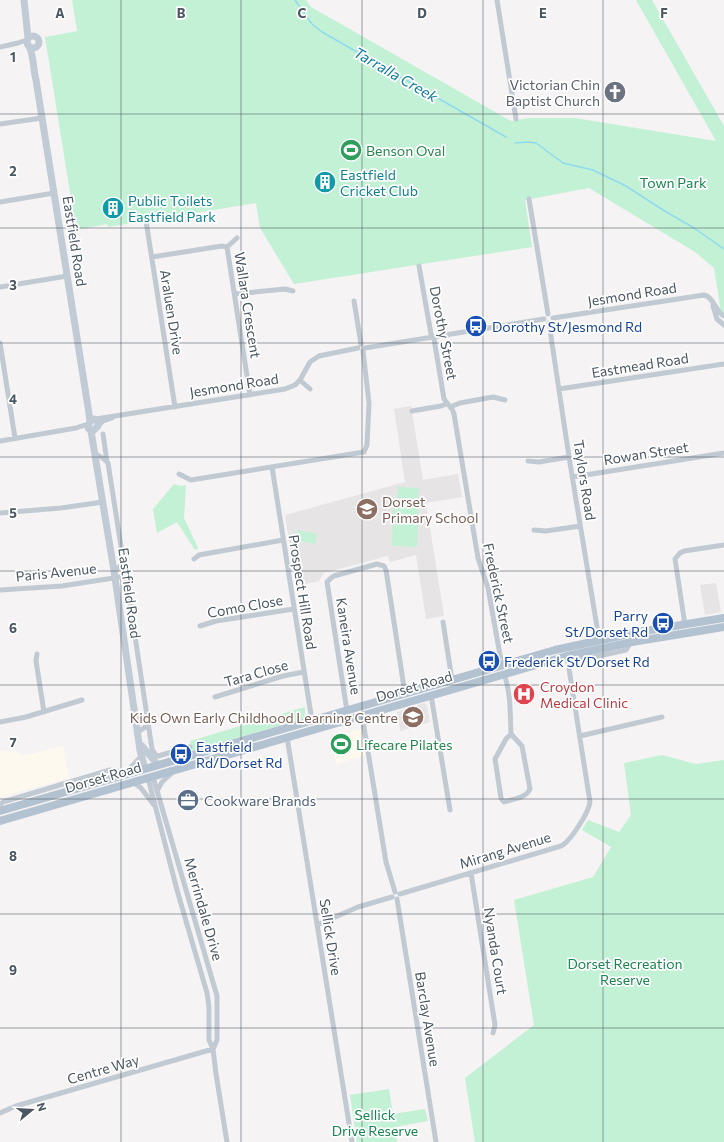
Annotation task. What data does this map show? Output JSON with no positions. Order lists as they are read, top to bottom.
{
  "streets": {
    "main road": ["Eastfield Road", "Dorset Road"],
    "street": [
      "Jesmond Road",
      "Wallara Crescent",
      "Araluen Drive",
      "Dorothy Street",
      "Eastmead Road",
      "Rowan Street",
      "Taylors Road",
      "Paris Avenue",
      "Prospect Hill Road",
      "Frederick Street",
      "Como Close",
      "Kaneira Avenue",
      "Tara Close",
      "Mirang Avenue",
      "Merrindale Drive",
      "Sellick Drive",
      "Nyanda Court",
      "Barclay Avenue",
      "Centre Way"
    ]
  },
  "crossings": [
    ["Eastfield Road", "Jesmond Road"],
    ["Eastfield Road", "Paris Avenue"],
    ["Eastfield Road", "Dorset Road"],
    ["Eastfield Road", "Merrindale Drive"],
    ["Jesmond Road", "Wallara Crescent"],
    ["Jesmond Road", "Araluen Drive"],
    ["Jesmond Road", "Dorothy Street"],
    ["Jesmond Road", "Taylors Road"],
    ["Wallara Crescent", "Araluen Drive"],
    ["Dorothy Street", "Frederick Street"],
    ["Eastmead Road", "Taylors Road"],
    ["Rowan Street", "Taylors Road"],
    ["Taylors Road", "Dorset Road"],
    ["Prospect Hill Road", "Como Close"],
    ["Prospect Hill Road", "Tara Close"],
    ["Prospect Hill Road", "Dorset Road"],
    ["Frederick Street", "Dorset Road"],
    ["Kaneira Avenue", "Dorset Road"],
    ["Dorset Road", "Mirang Avenue"],
    ["Dorset Road", "Merrindale Drive"],
    ["Dorset Road", "Sellick Drive"],
    ["Dorset Road", "Barclay Avenue"],
    ["Mirang Avenue", "Sellick Drive"],
    ["Mirang Avenue", "Nyanda Court"],
    ["Mirang Avenue", "Barclay Avenue"],
    ["Merrindale Drive", "Centre Way"]
  ],
  "water": ["Tarralla Creek"],
  "parks": ["Town Park", "Dorset Recreation Reserve", "Sellick Drive Reserve"],
  "places": {
    "church": ["Victorian Chin Baptist Church"],
    "sports": ["Benson Oval", "Lifecare Pilates"],
    "building": ["Eastfield Cricket Club", "Public Toilets Eastfield Park"],
    "bus stop": [
      "Dorothy St/Jesmond Rd",
      "Parry St/Dorset Rd",
      "Frederick St/Dorset Rd",
      "Eastfield Rd/Dorset Rd"
    ],
    "school or university": ["Dorset Primary School", "Kids Own Early Childhood Learning Centre"],
    "hospital": ["Croydon Medical Clinic"],
    "office": ["Cookware Brands"]
  },
  "north": "right",
  "grid": {
    "columns": [
      "A",
      "B",
      "C",
      "D",
      "E",
      "F"
    ],
    "rows": [
      "1",
      "2",
      "3",
      "4",
      "5",
      "6",
      "7",
      "8",
      "9"
    ]
  }
}
